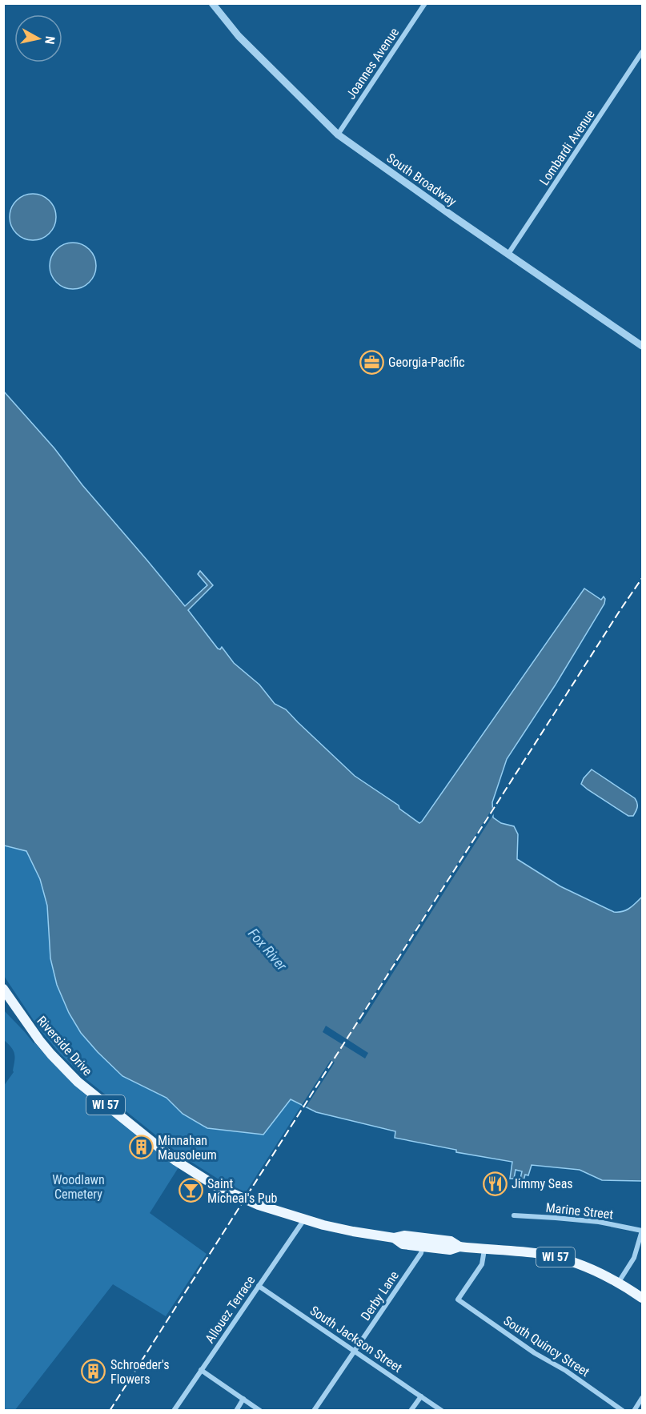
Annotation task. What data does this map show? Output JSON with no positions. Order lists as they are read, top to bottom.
{
  "streets": {
    "main road": ["Riverside Drive", "WI 57"],
    "street": [
      "Joannes Avenue",
      "Lombardi Avenue",
      "South Broadway",
      "Marine Street",
      "Derby Lane",
      "Allouez Terrace",
      "South Jackson Street",
      "South Quincy Street"
    ]
  },
  "crossings": [
    ["Joannes Avenue", "South Broadway"],
    ["Lombardi Avenue", "South Broadway"],
    ["Riverside Drive", "WI 57"],
    ["Riverside Drive", "Allouez Terrace"],
    ["WI 57", "Marine Street"],
    ["WI 57", "Derby Lane"],
    ["WI 57", "Allouez Terrace"],
    ["WI 57", "South Quincy Street"],
    ["Derby Lane", "South Jackson Street"],
    ["Allouez Terrace", "South Jackson Street"]
  ],
  "water": ["Fox River"],
  "parks": ["Woodlawn Cemetery"],
  "places": {
    "office": ["Georgia-Pacific"],
    "building": ["Minnahan Mausoleum", "Schroeder's Flowers"],
    "restaurant": ["Jimmy Seas"],
    "bar": ["Saint Micheal's Pub"]
  },
  "north": "right"
}
